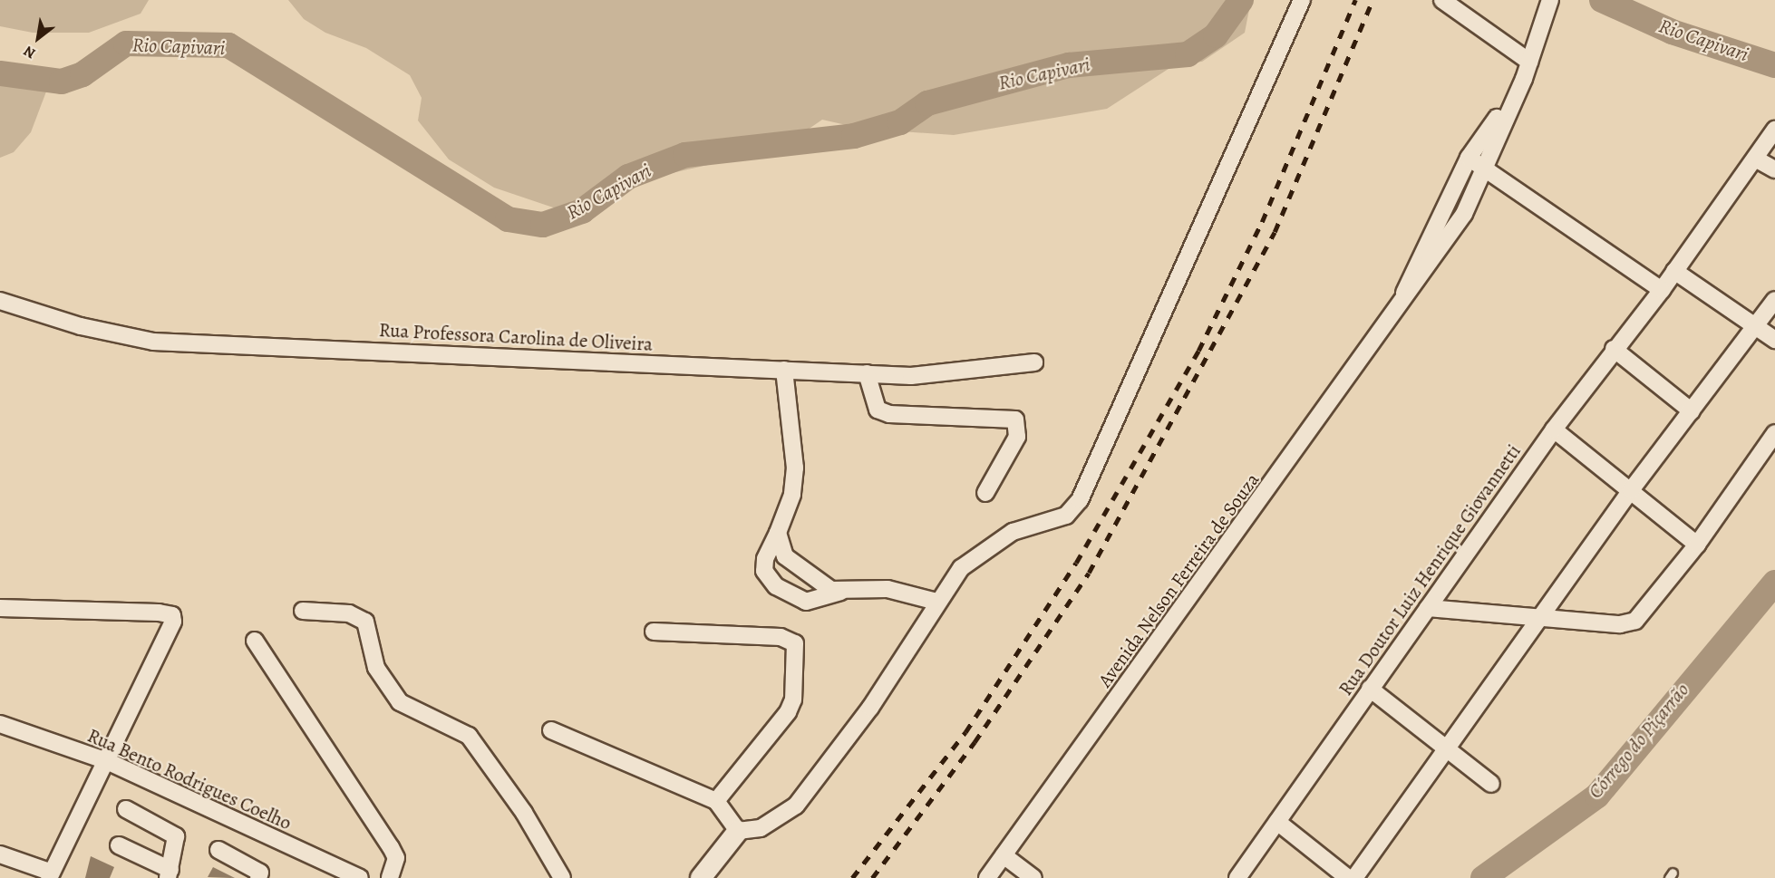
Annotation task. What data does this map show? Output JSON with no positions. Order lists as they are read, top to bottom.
{
  "streets": {
    "street": [
      "Rua Professora Carolina de Oliveira",
      "Rua Doutor Luiz Henrique Giovannetti",
      "Avenida Nelson Ferreira de Souza",
      "Rua Bento Rodrigues Coelho"
    ]
  },
  "water": ["Rio Capivari", "Córrego do Piçarrão"],
  "north": "bottom left"
}
